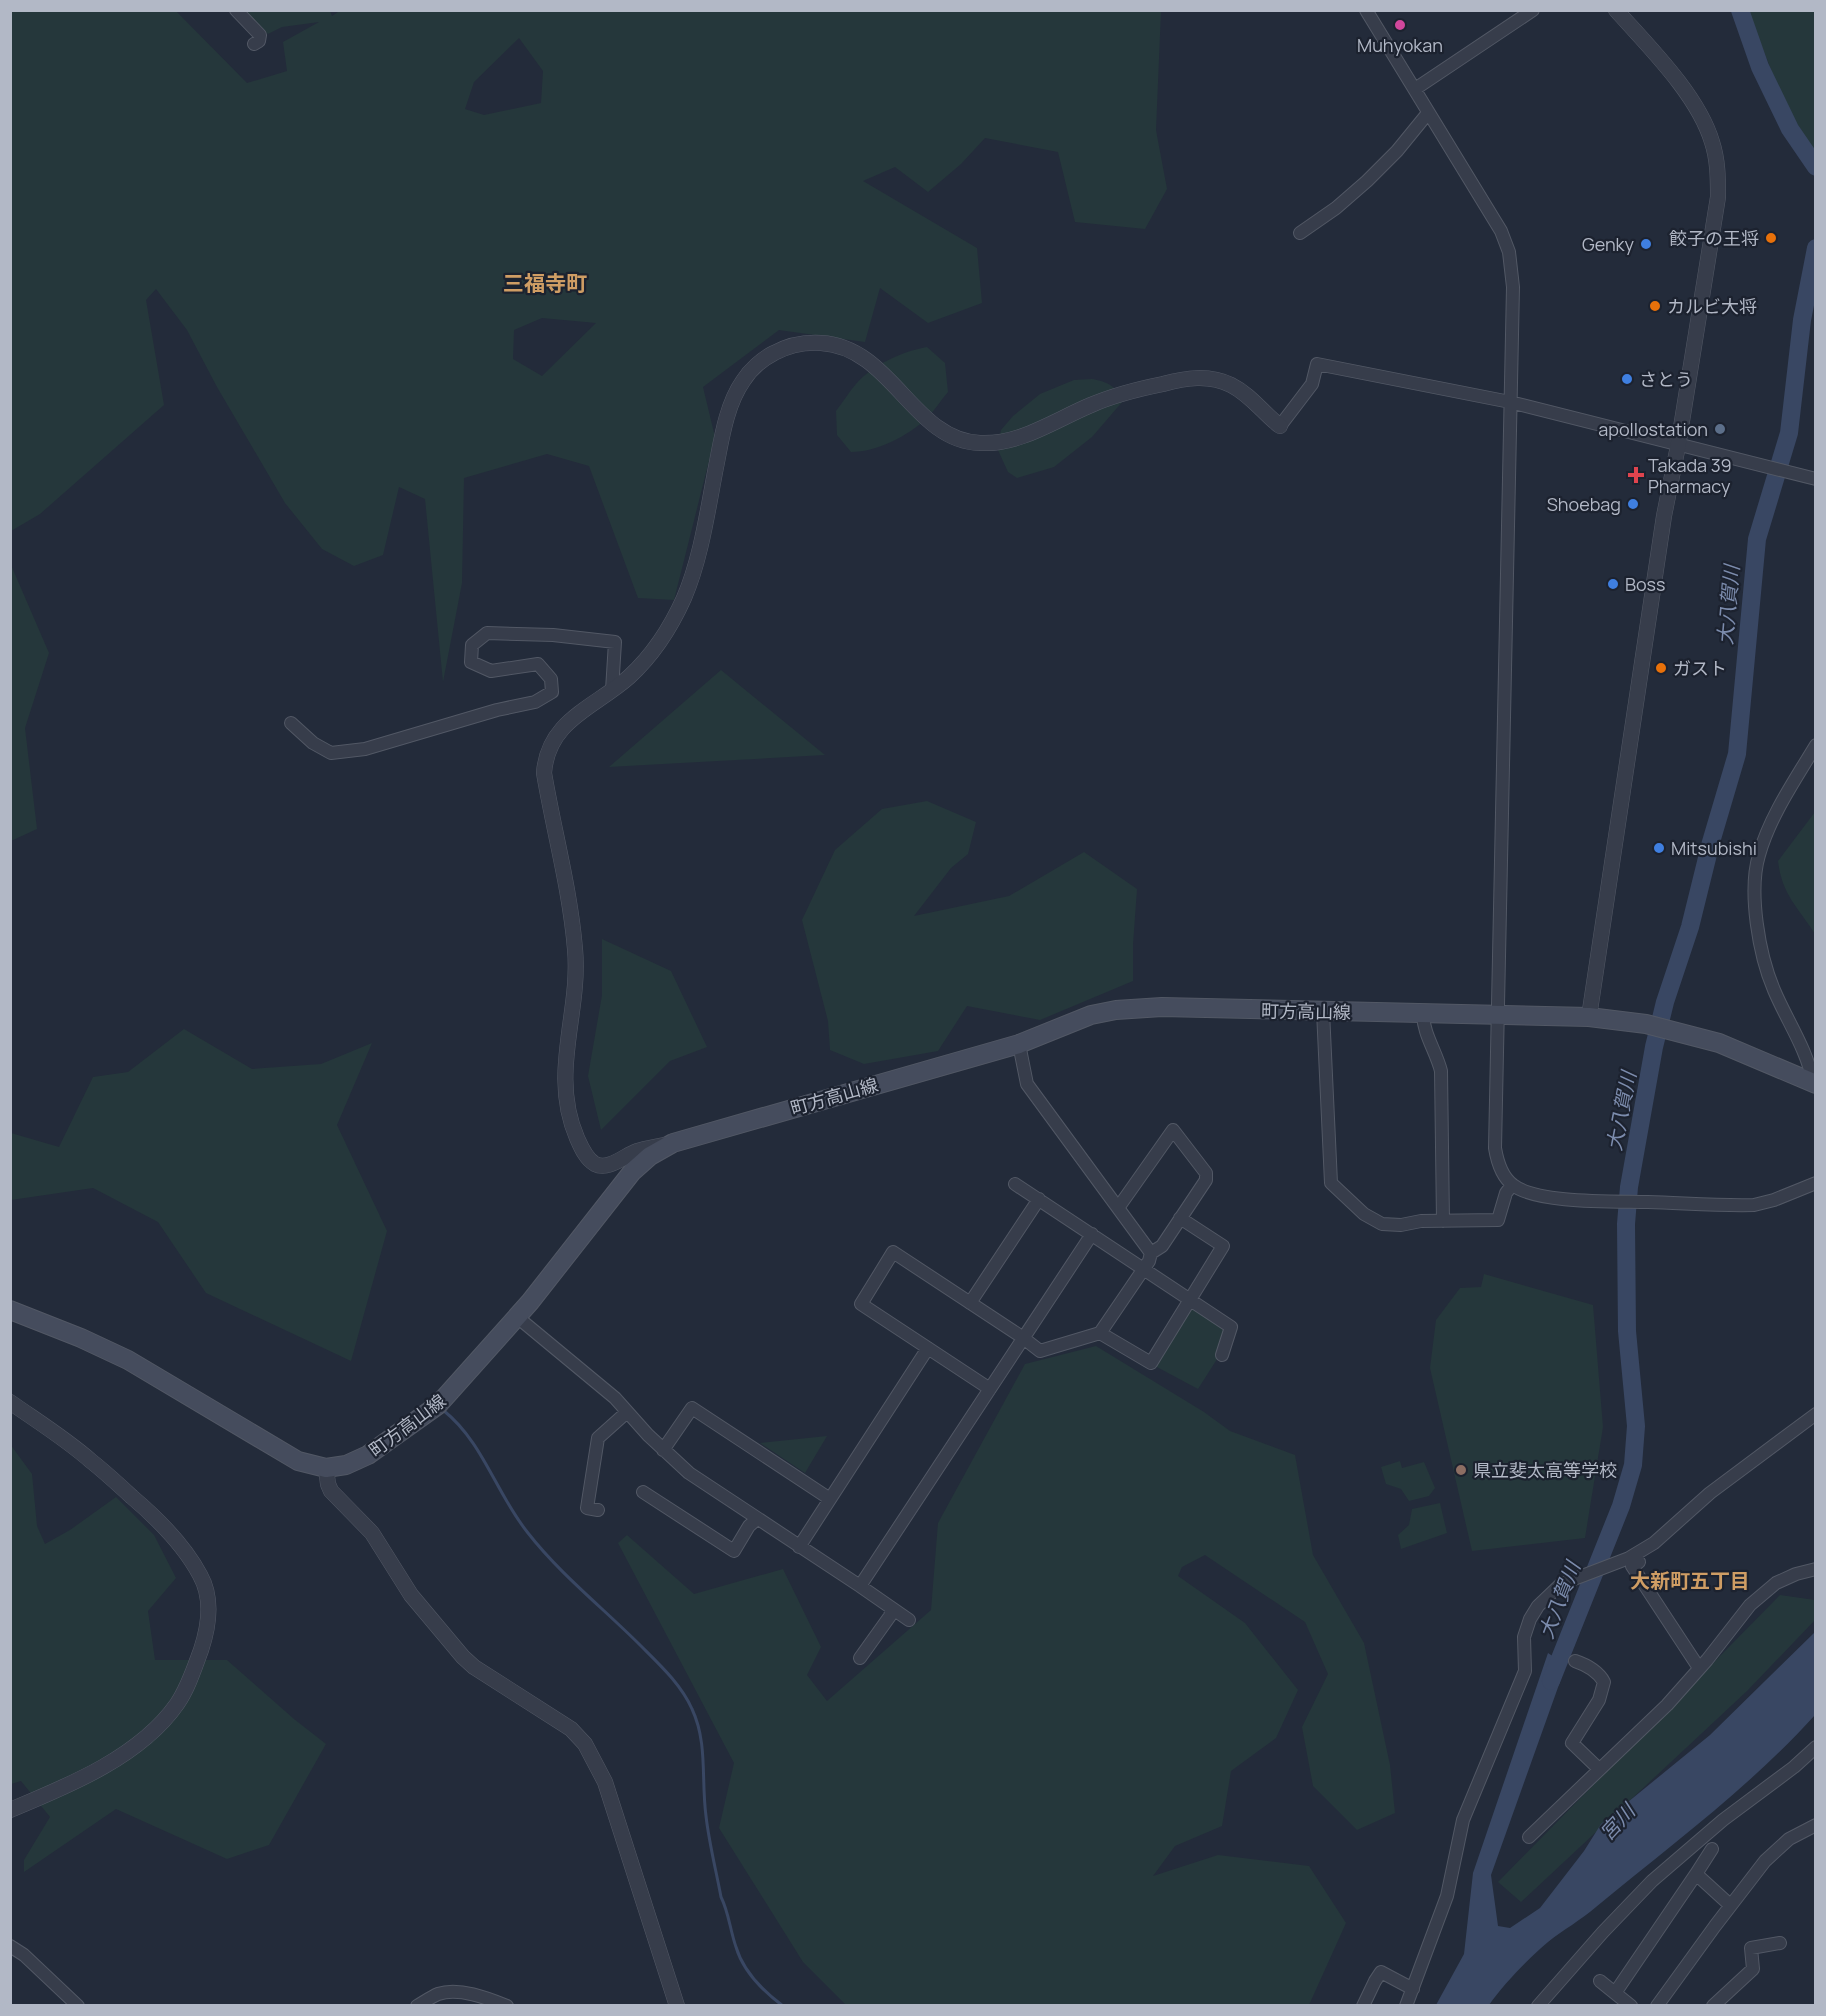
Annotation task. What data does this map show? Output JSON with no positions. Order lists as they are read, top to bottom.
{
  "streets": {
    "main road": ["町方高山線"]
  },
  "districts": ["三福寺町", "大新町五丁目"],
  "water": ["大八賀川", "宮川"],
  "places": {
    "other": [
      "Muhyokan",
      "餃子の王将",
      "Genky",
      "カルビ大将",
      "さとう",
      "apollostation",
      "Shoebag",
      "Boss",
      "ガスト",
      "Mitsubishi",
      "県立斐太高等学校"
    ],
    "health": ["Takada 39 Pharmacy"]
  }
}
